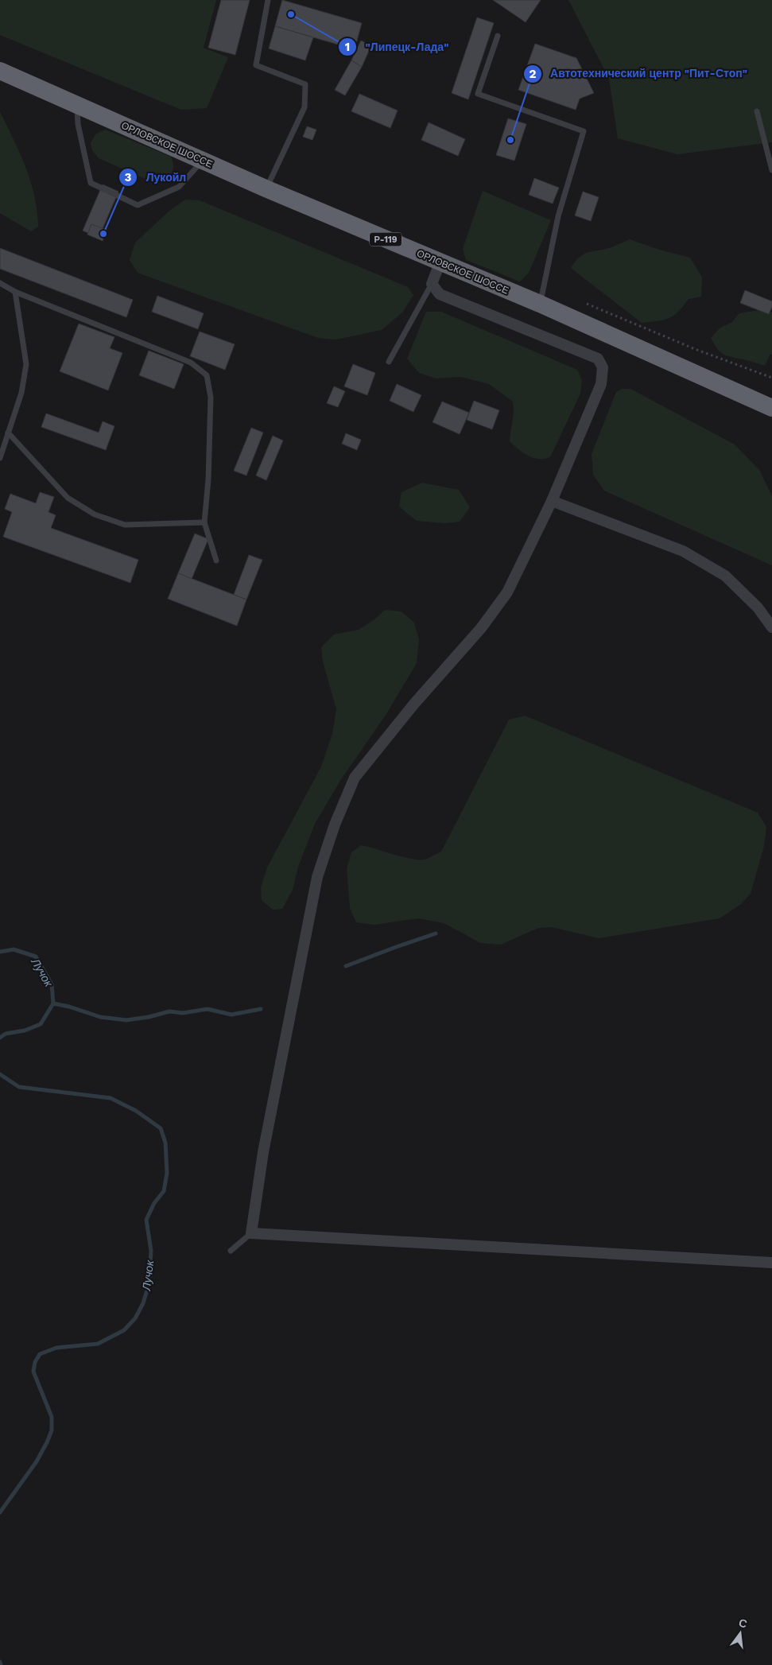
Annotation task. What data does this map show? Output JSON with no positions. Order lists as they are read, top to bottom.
{
  "streets": {
    "highway": ["ОРЛОВСКОЕ ШОССЕ", "Р-119"]
  },
  "water": ["Лучок"],
  "places": ["\"Липецк-Лада\"", "Автотехнический центр \"Пит-Стоп\"", "Лукойл"],
  "north": "top"
}
